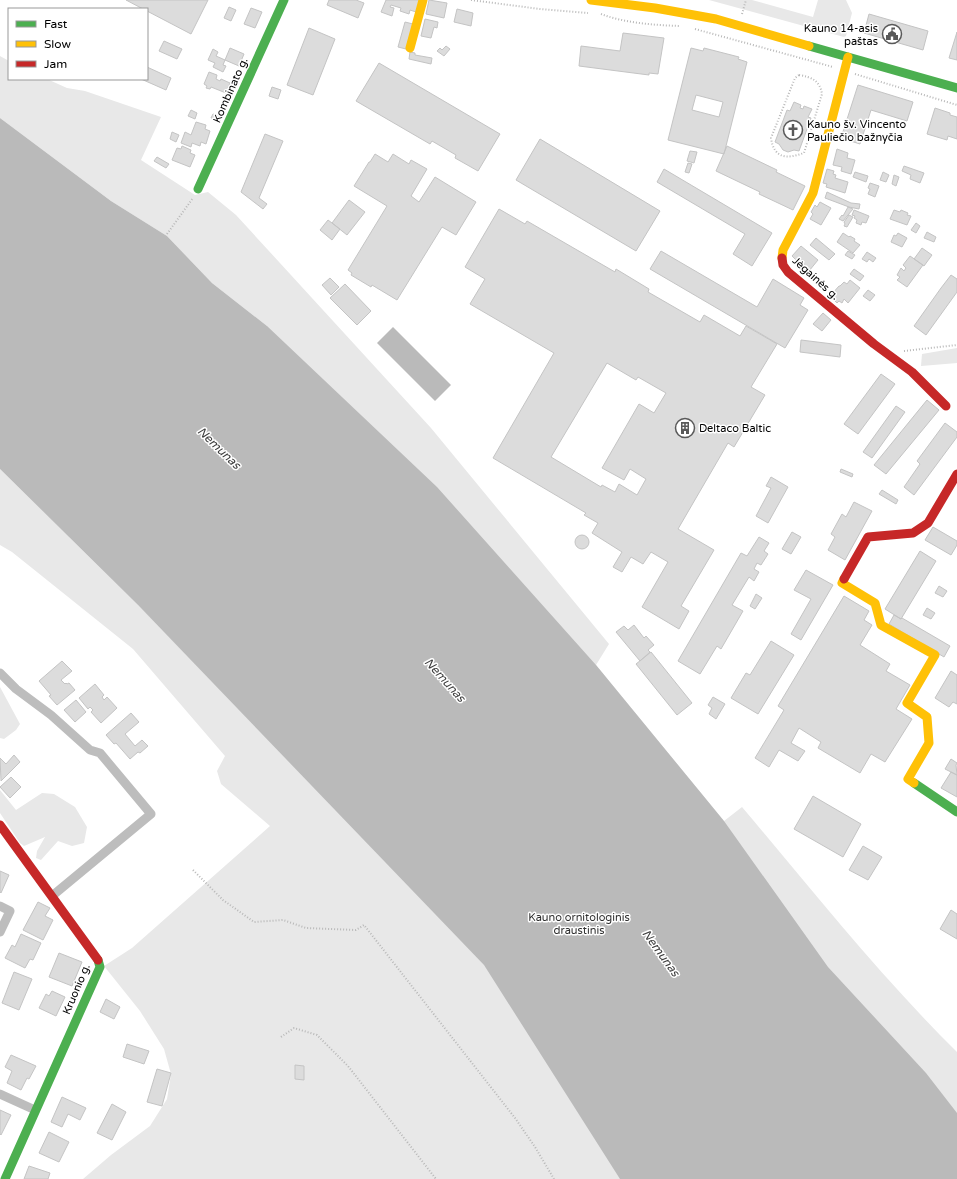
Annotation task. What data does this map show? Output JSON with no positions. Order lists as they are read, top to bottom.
{
  "streets": {
    "street": ["Kombinato g.", "Jėgainės g.", "Kruonio g."]
  },
  "water": ["Nemunas"],
  "parks": ["Kauno ornitologinis draustinis"],
  "places": {
    "public building": ["Kauno 14-asis paštas"],
    "church": ["Kauno šv. Vincento Pauliečio bažnyčia"],
    "building": ["Deltaco Baltic"]
  },
  "legend": ["Fast", "Slow", "Jam"]
}
